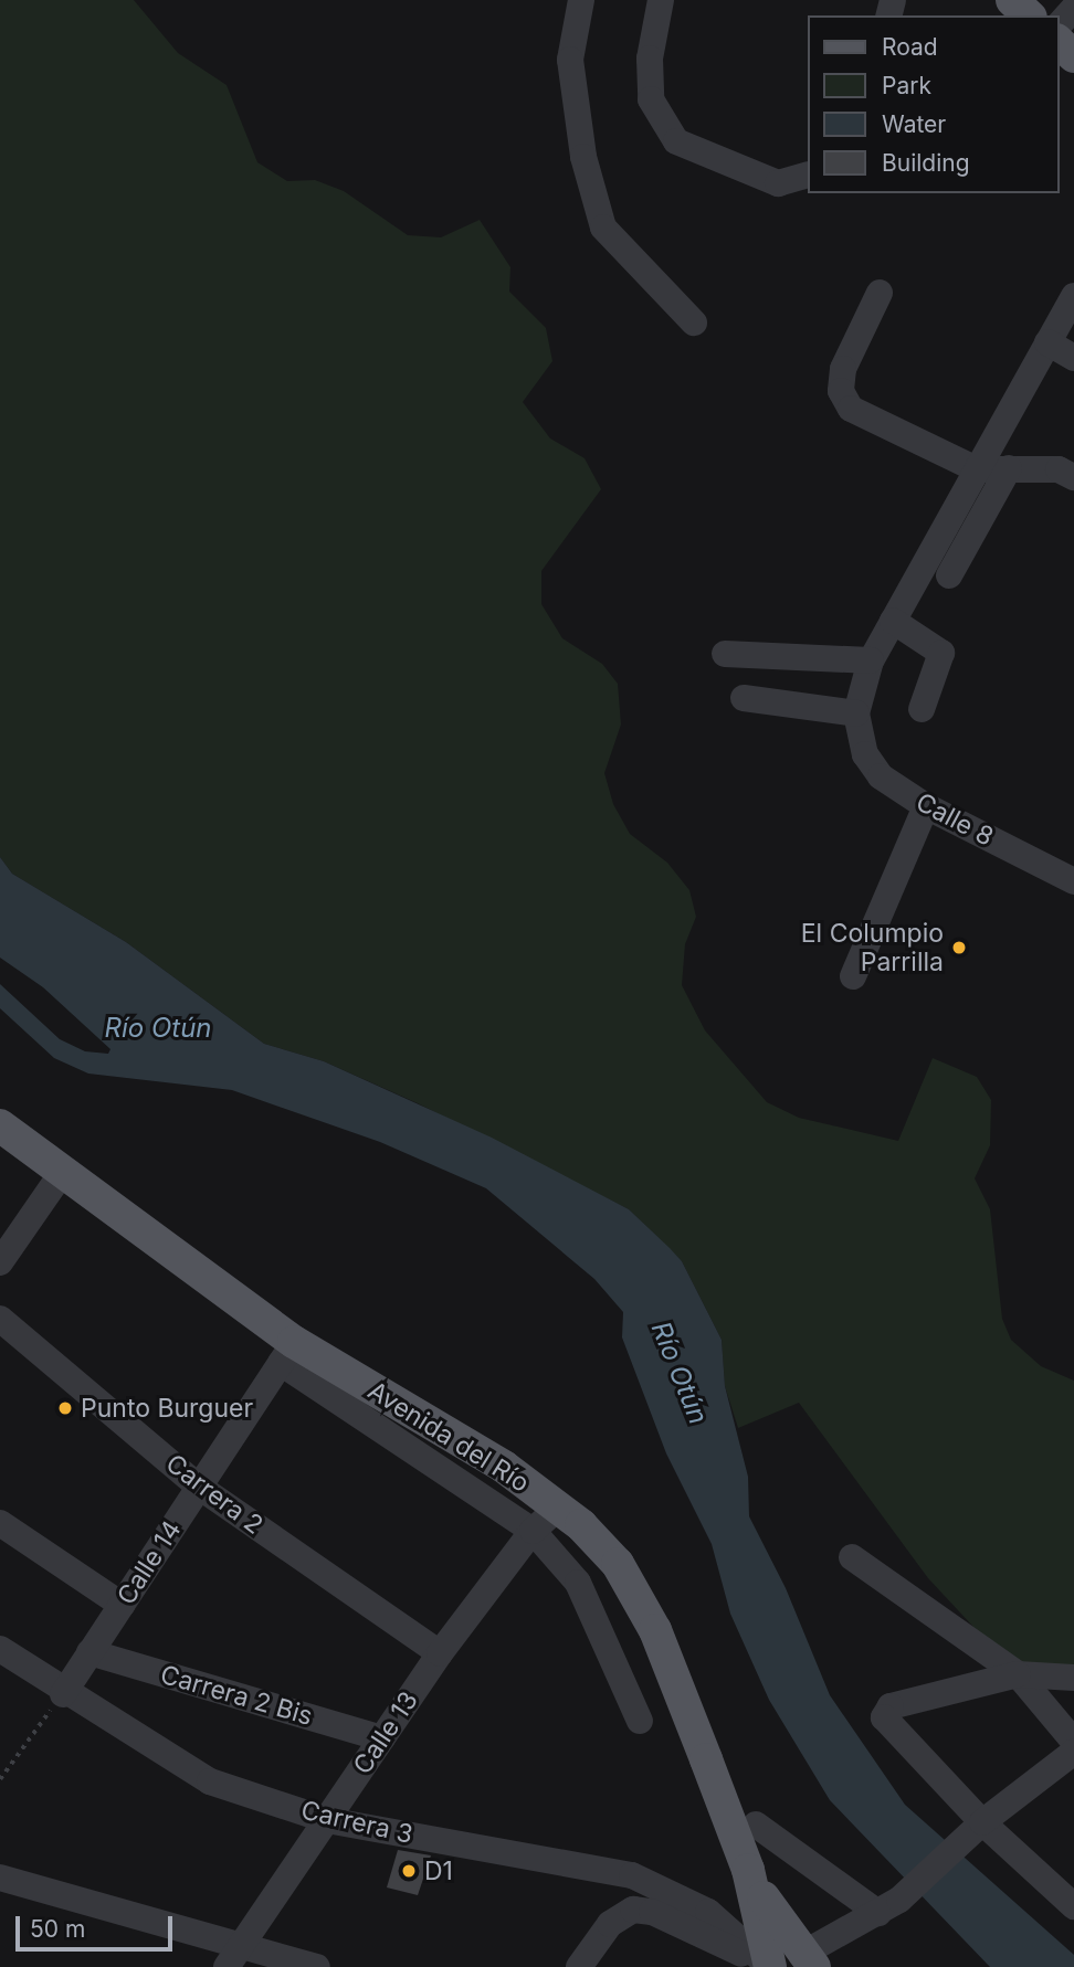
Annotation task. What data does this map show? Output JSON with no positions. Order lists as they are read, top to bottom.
{
  "streets": {
    "main road": ["Avenida del Río"],
    "street": [
      "Calle 8",
      "Carrera 2",
      "Calle 14",
      "Carrera 2 Bis",
      "Calle 13",
      "Carrera 3"
    ]
  },
  "crossings": [
    ["Avenida del Río", "Calle 14"],
    ["Avenida del Río", "Calle 13"],
    ["Carrera 2", "Calle 14"],
    ["Carrera 2", "Calle 13"],
    ["Calle 14", "Carrera 2 Bis"],
    ["Calle 14", "Carrera 3"],
    ["Carrera 2 Bis", "Calle 13"],
    ["Calle 13", "Carrera 3"]
  ],
  "water": ["Río Otún"],
  "places": ["El Columpio Parrilla", "Punto Burguer", "D1"],
  "legend": [
    "Road",
    "Park",
    "Water",
    "Building"
  ],
  "scale_bar": "50 m"
}
